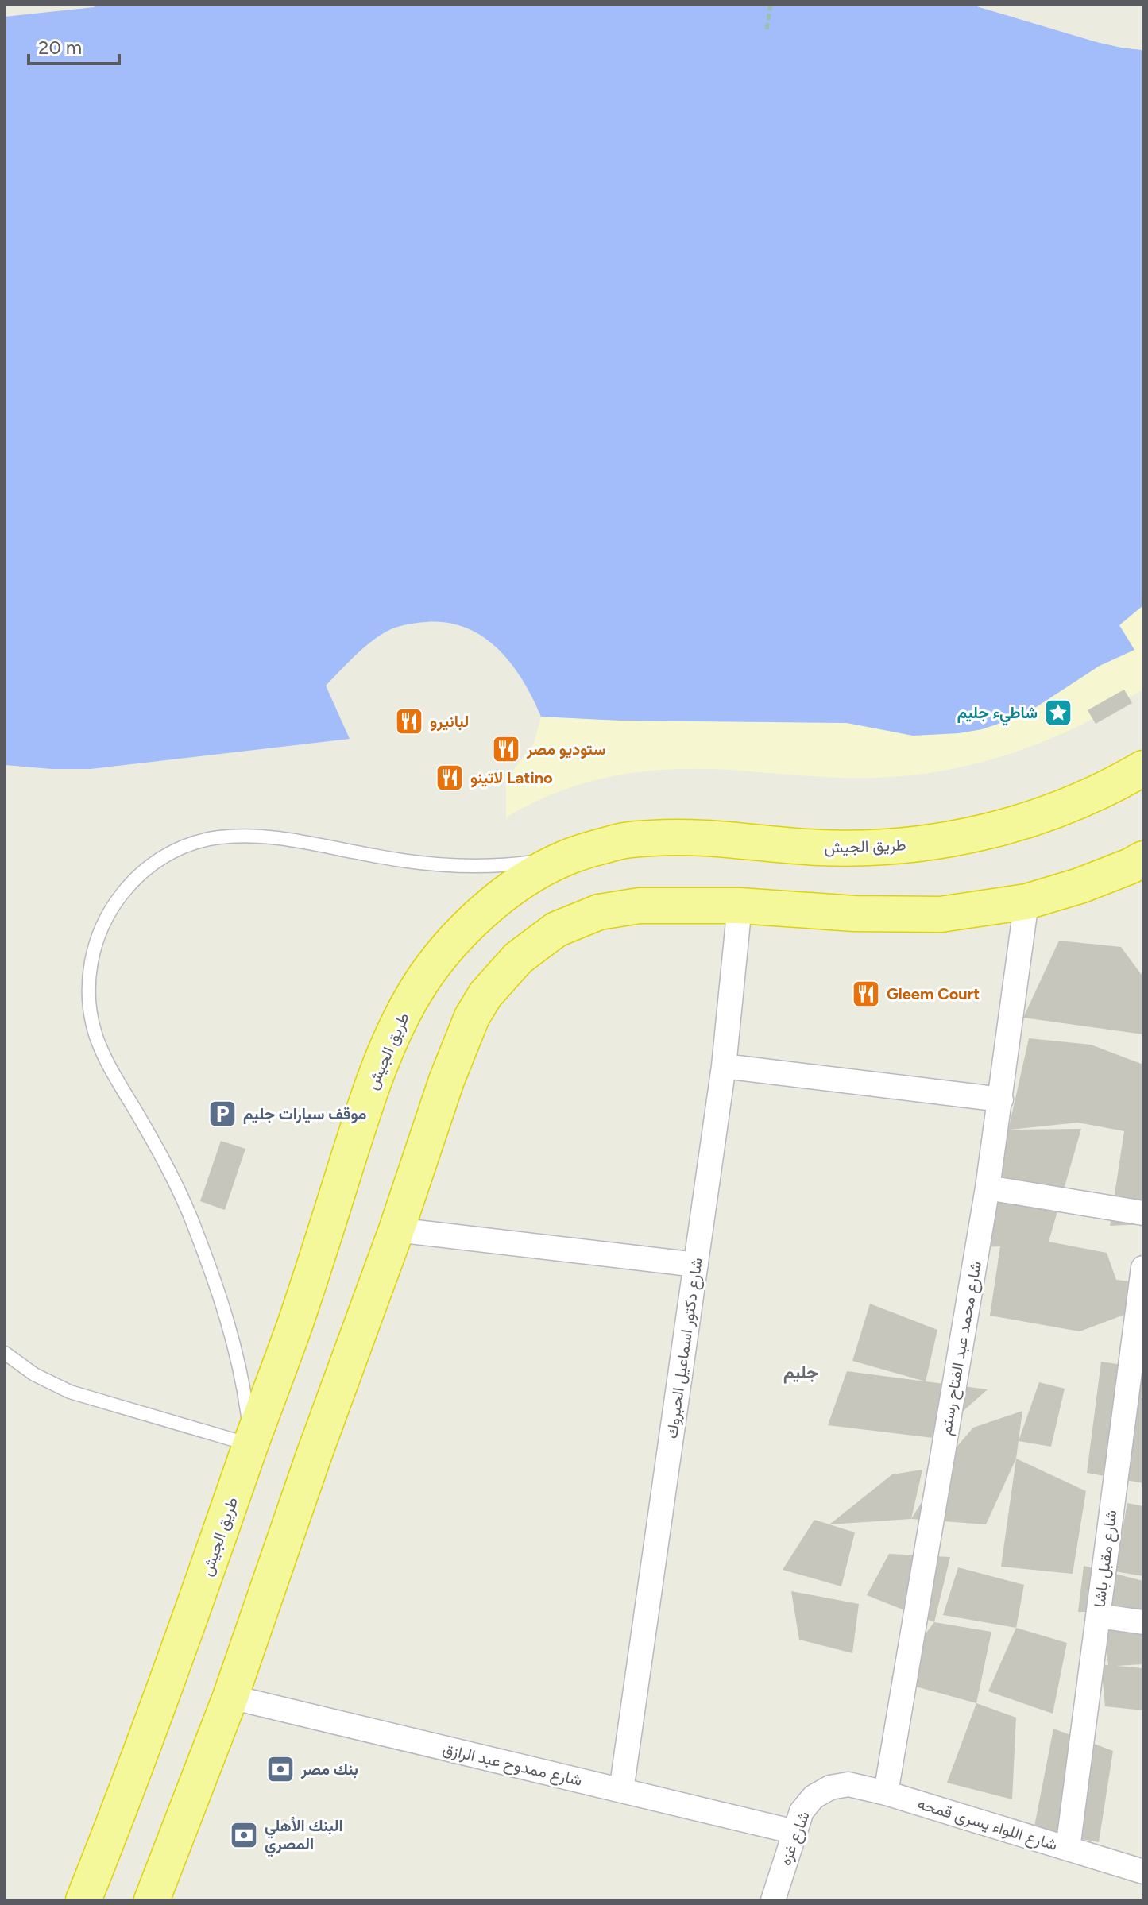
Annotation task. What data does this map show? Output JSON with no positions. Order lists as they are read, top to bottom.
{
  "streets": {
    "highway": ["طريق الجيش"],
    "street": [
      "شارع دكتور اسماعيل الحبروك",
      "شارع محمد عبد الفتاح رستم",
      "شارع مقبل باشا",
      "شارع ممدوح عبد الرازق",
      "شارع اللواء يسرى قمحه",
      "شارع غزه"
    ]
  },
  "crossings": [
    ["شارع دكتور اسماعيل الحبروك", "شارع ممدوح عبد الرازق"],
    ["شارع محمد عبد الفتاح رستم", "شارع اللواء يسرى قمحه"],
    ["شارع مقبل باشا", "شارع اللواء يسرى قمحه"],
    ["شارع ممدوح عبد الرازق", "شارع غزه"],
    ["شارع اللواء يسرى قمحه", "شارع غزه"]
  ],
  "districts": ["جليم"],
  "places": {
    "place": ["شاطيء جليم"],
    "restaurant": [
      "لبانيرو",
      "ستوديو مصر",
      "لاتينو Latino",
      "Gleem Court"
    ],
    "parking": ["موقف سيارات جليم"],
    "bank": ["بنك مصر", "البنك الأهلي المصري"]
  },
  "scale_bar": "20 m"
}
